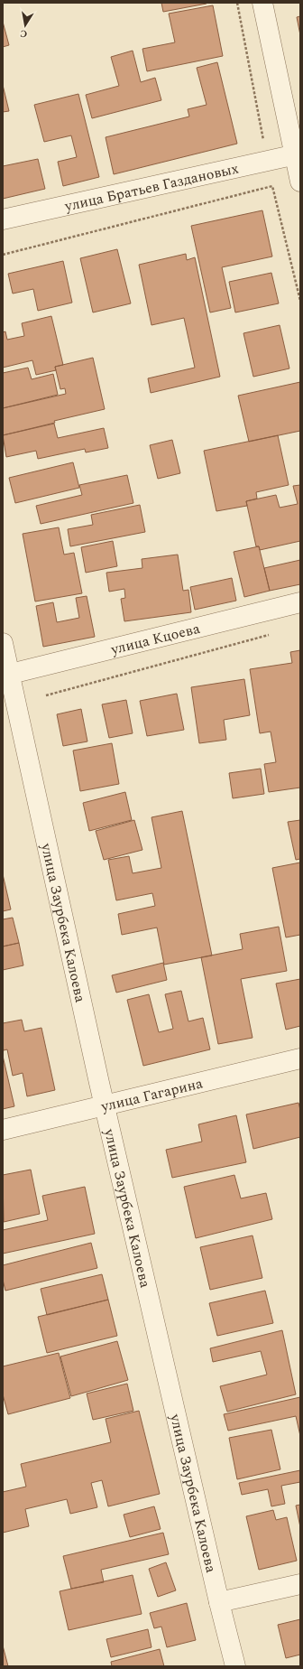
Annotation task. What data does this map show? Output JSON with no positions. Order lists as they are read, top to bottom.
{
  "streets": {
    "street": [
      "улица Братьев Газдановых",
      "улица Кцоева",
      "улица Заурбека Калоева",
      "улица Гагарина"
    ]
  },
  "crossings": [
    ["улица Кцоева", "улица Заурбека Калоева"],
    ["улица Заурбека Калоева", "улица Гагарина"]
  ],
  "north": "bottom"
}
